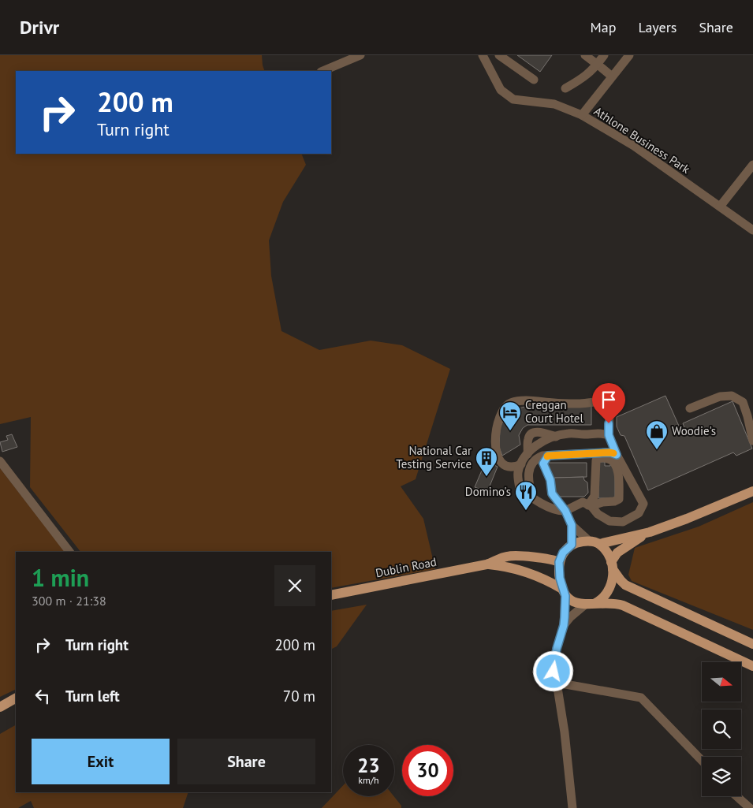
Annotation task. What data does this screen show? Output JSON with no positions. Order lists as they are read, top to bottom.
{
  "streets": {
    "main road": ["Dublin Road"],
    "street": ["Athlone Business Park"]
  },
  "places": {
    "hotel": ["Creggan Court Hotel"],
    "shop": ["Woodie's"],
    "building": ["National Car Testing Service"],
    "restaurant": ["Domino's"]
  },
  "north": "right",
  "page": {
    "header": "Drivr",
    "nav": ["Map", "Layers", "Share"],
    "turn": ["200 m", "Turn right"],
    "heading": ["1 min", "300 m · 21:38"],
    "list": [
      {
        "name": "Turn right",
        "value": "200 m"
      },
      {
        "name": "Turn left",
        "value": "70 m"
      }
    ],
    "buttons": ["Exit", "Share"],
    "speed": "23 km/h",
    "limit": "30"
  }
}
